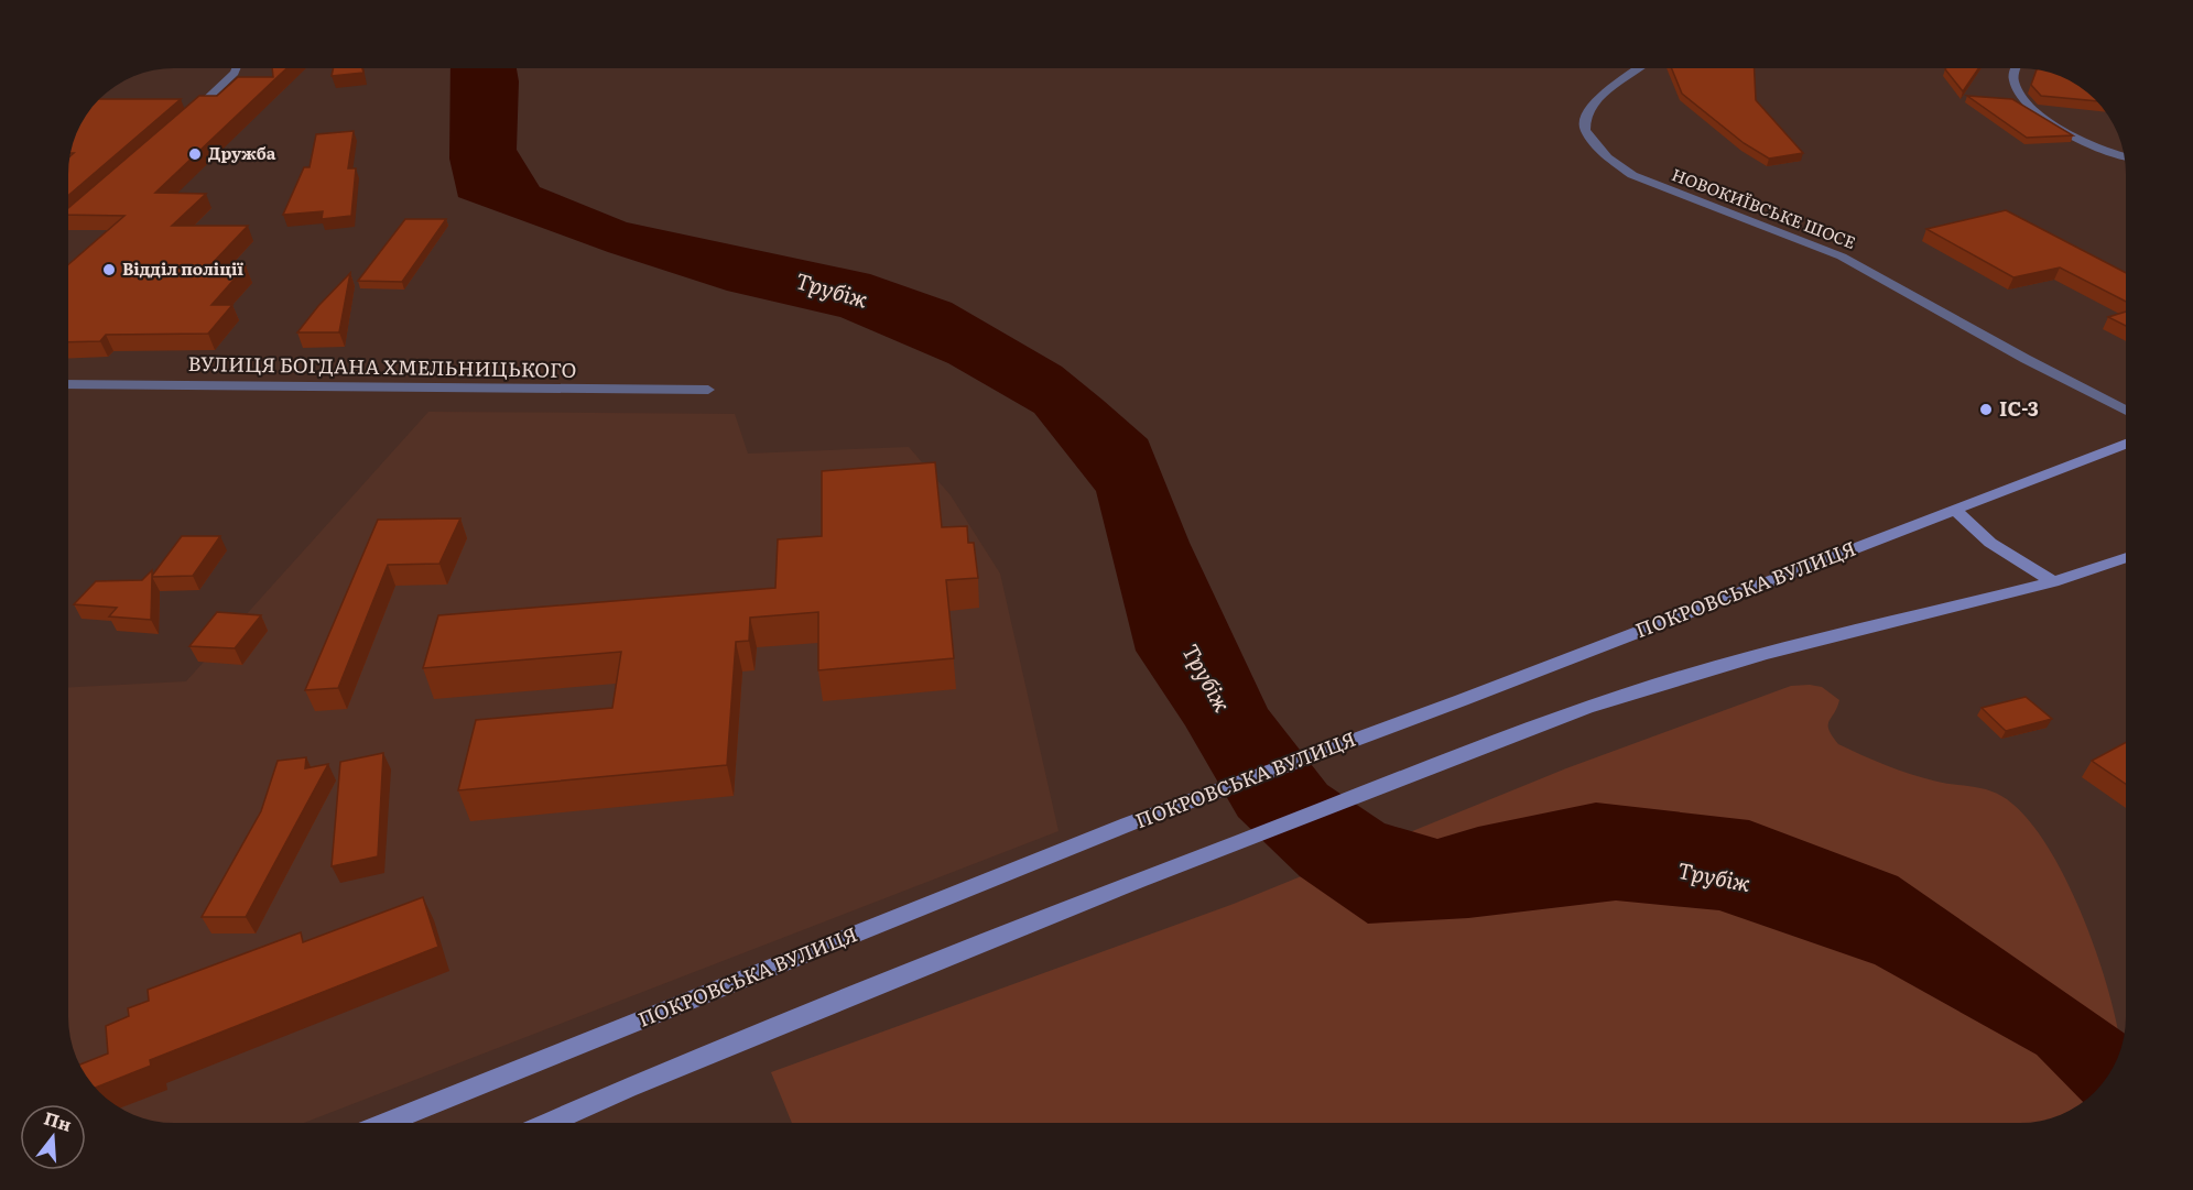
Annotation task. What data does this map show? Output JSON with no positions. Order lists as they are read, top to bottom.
{
  "streets": {
    "main road": ["ПОКРОВСЬКА ВУЛИЦЯ"],
    "street": ["НОВОКИЇВСЬКЕ ШОСЕ", "ВУЛИЦЯ БОГДАНА ХМЕЛЬНИЦЬКОГО"]
  },
  "water": ["Трубіж"],
  "places": ["Дружба", "Відділ поліції", "ІС-3"],
  "north": "top"
}
